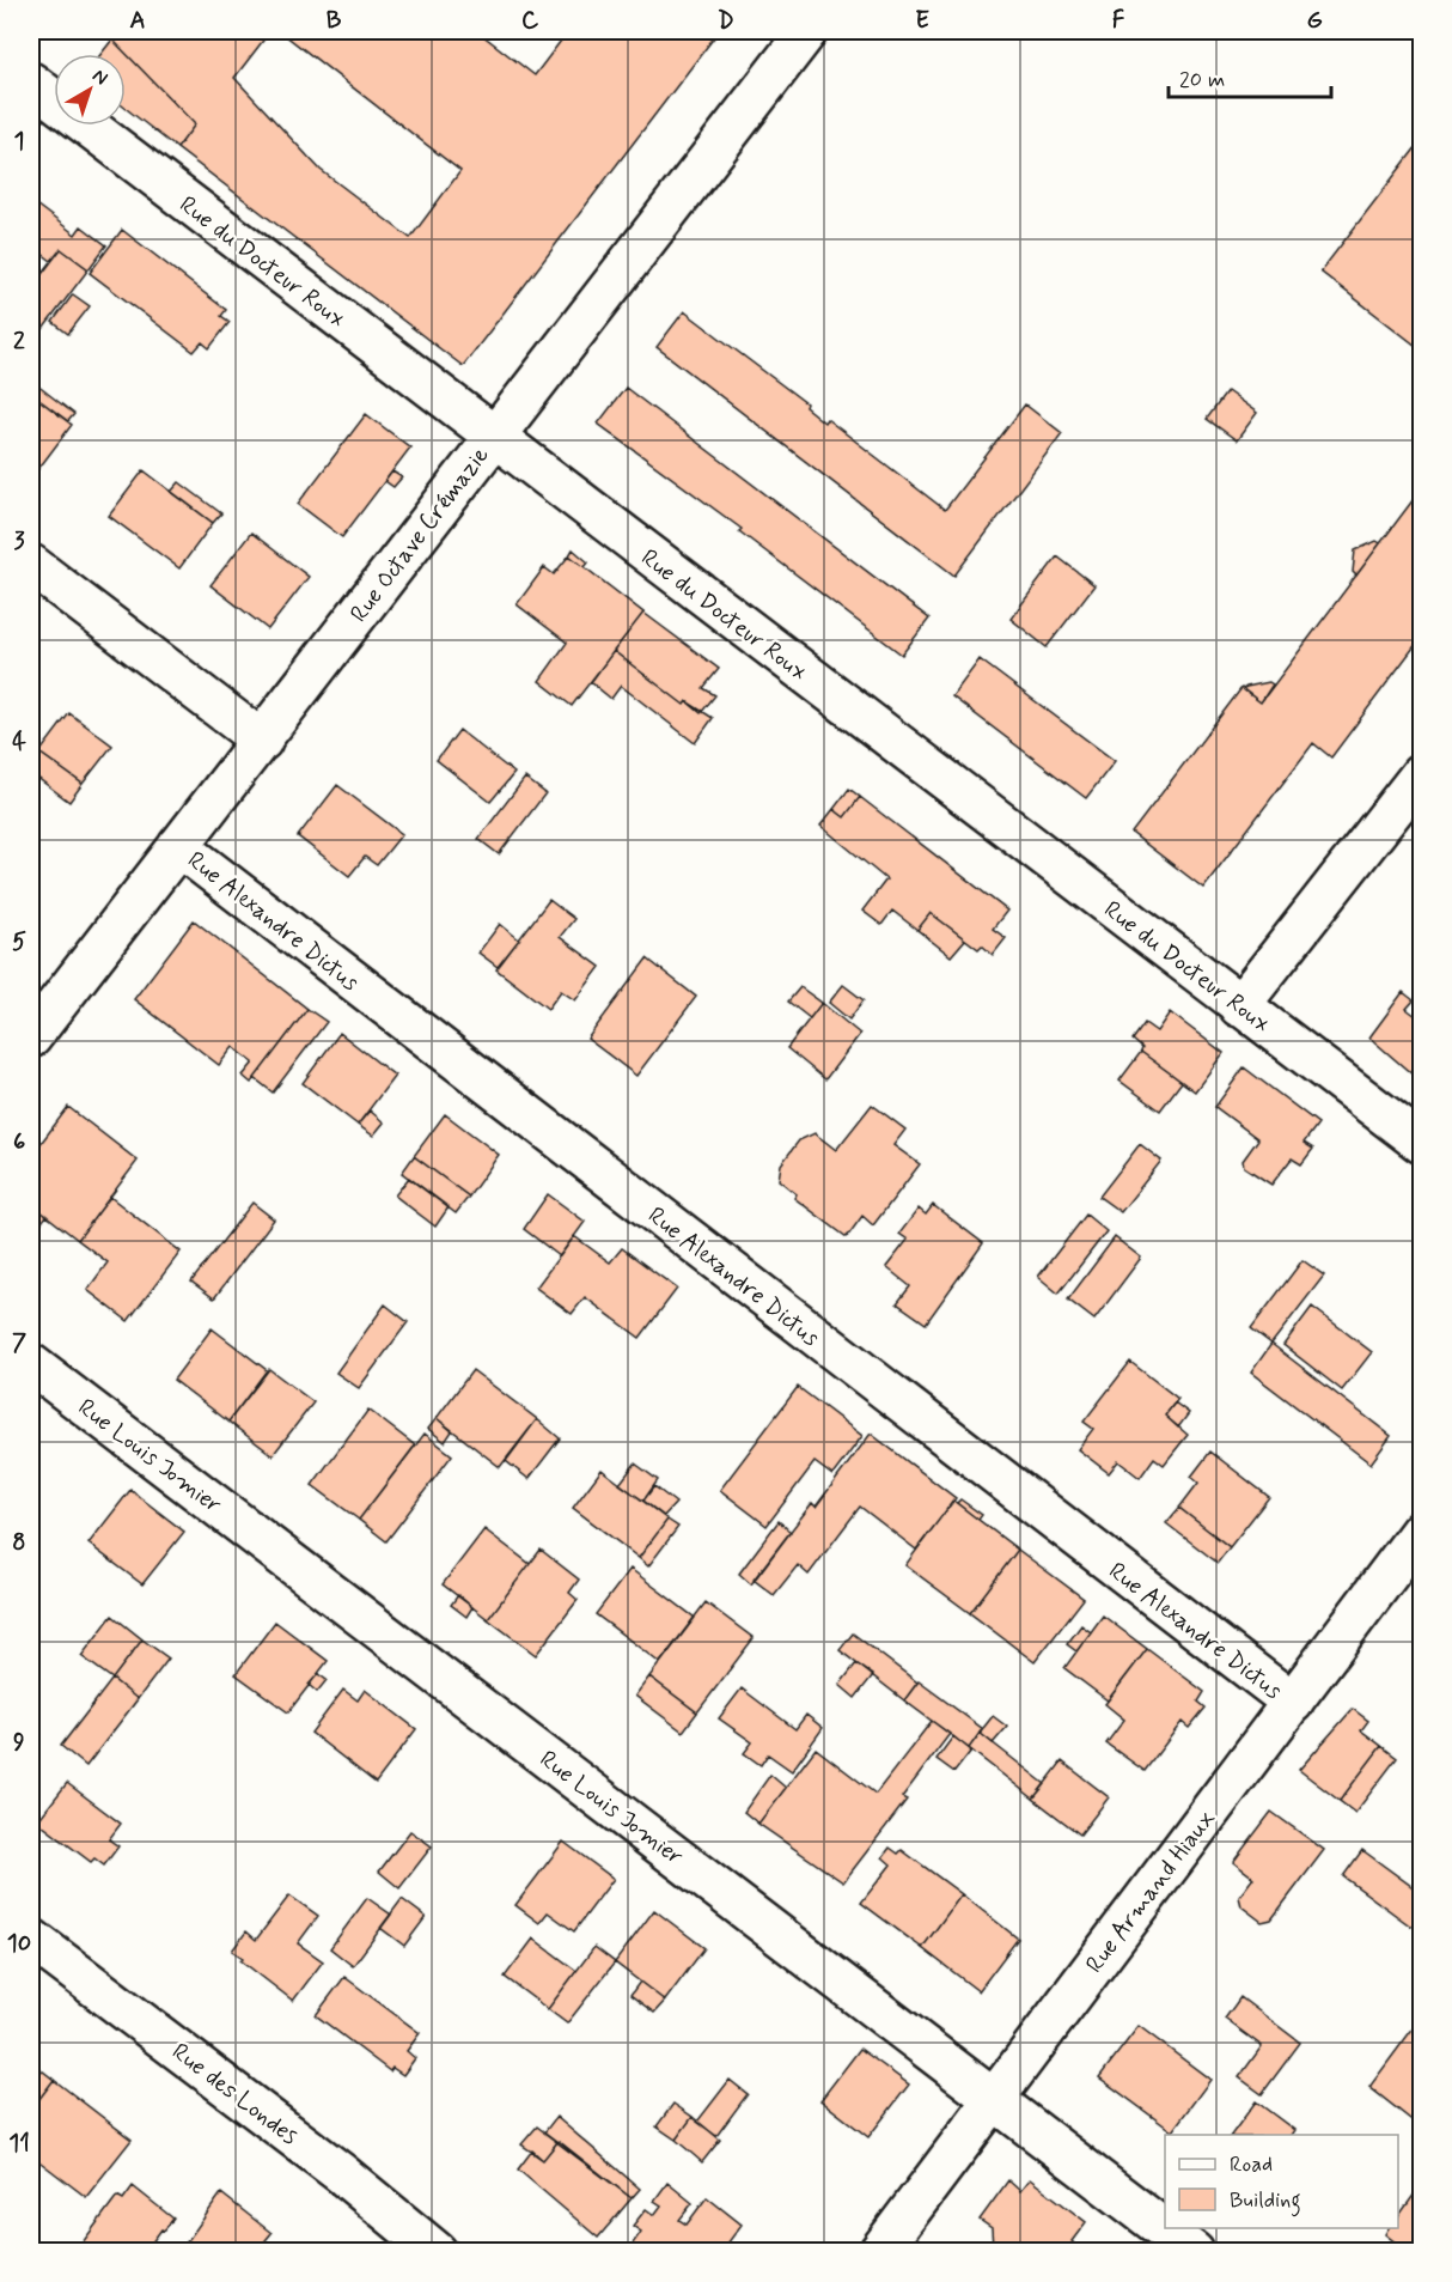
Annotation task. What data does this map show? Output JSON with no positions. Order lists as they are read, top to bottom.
{
  "streets": {
    "street": [
      "Rue du Docteur Roux",
      "Rue Octave Crémazie",
      "Rue Alexandre Dictus",
      "Rue Louis Jomier",
      "Rue Armand Hiaux",
      "Rue des Londes"
    ]
  },
  "crossings": [
    ["Rue du Docteur Roux", "Rue Octave Crémazie"],
    ["Rue Octave Crémazie", "Rue Alexandre Dictus"],
    ["Rue Alexandre Dictus", "Rue Armand Hiaux"],
    ["Rue Louis Jomier", "Rue Armand Hiaux"]
  ],
  "legend": ["Road", "Building"],
  "scale_bar": "20 m",
  "north": "top right",
  "grid": {
    "columns": [
      "A",
      "B",
      "C",
      "D",
      "E",
      "F",
      "G"
    ],
    "rows": [
      "1",
      "2",
      "3",
      "4",
      "5",
      "6",
      "7",
      "8",
      "9",
      "10",
      "11"
    ]
  }
}
